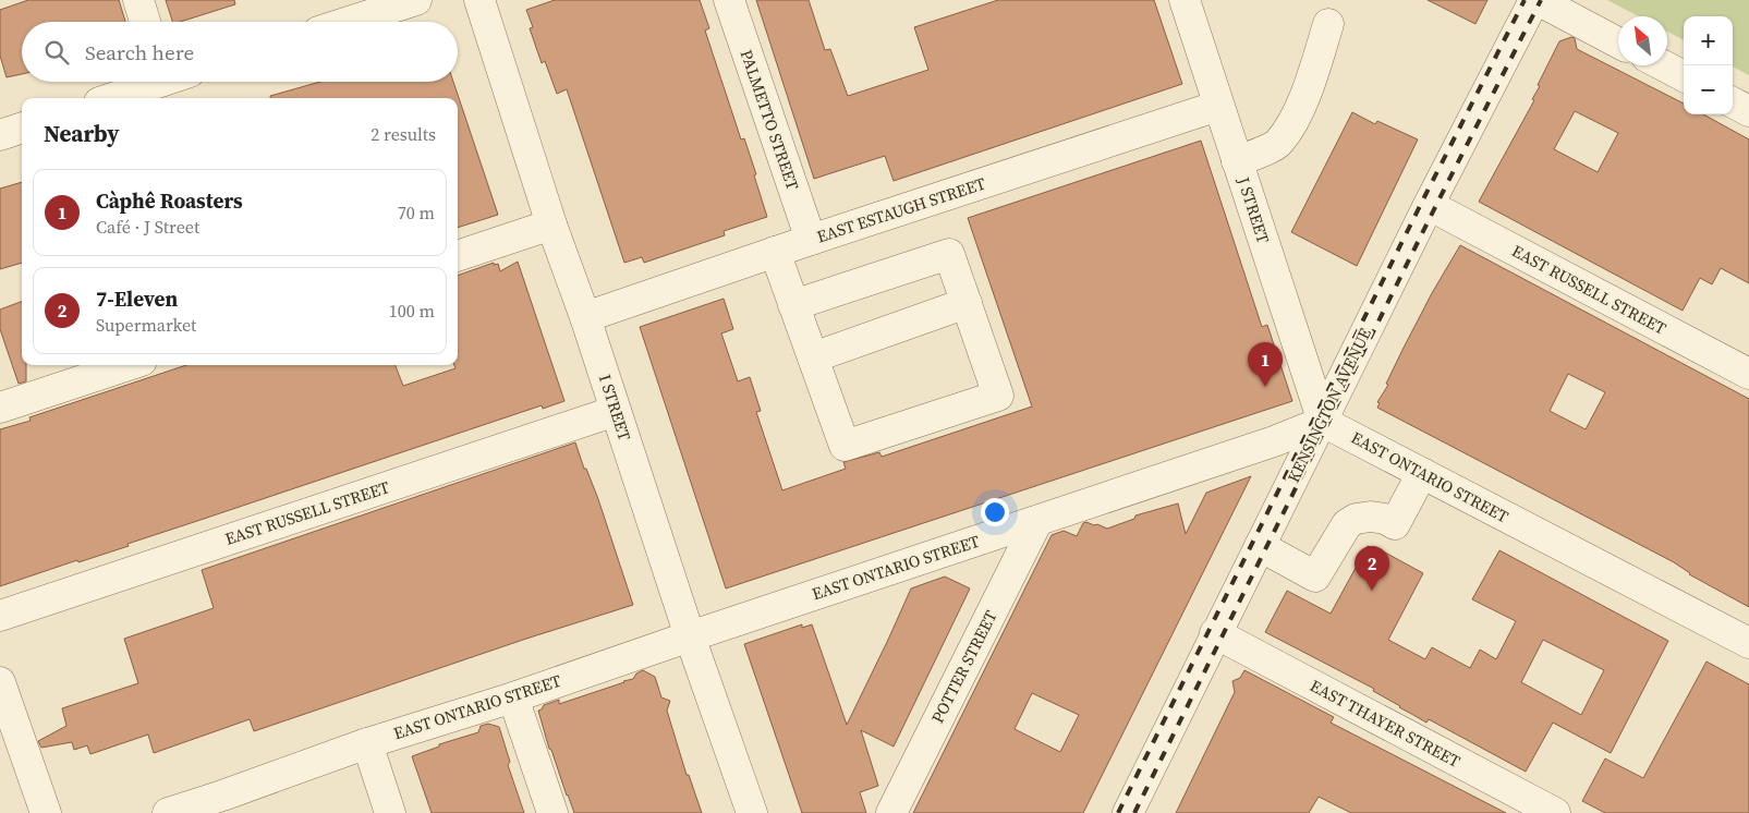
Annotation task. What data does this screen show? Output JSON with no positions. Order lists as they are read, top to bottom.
{
  "streets": {
    "street": [
      "PALMETTO STREET",
      "EAST ESTAUGH STREET",
      "J STREET",
      "EAST RUSSELL STREET",
      "KENSINGTON AVENUE",
      "I STREET",
      "EAST ONTARIO STREET",
      "POTTER STREET",
      "EAST THAYER STREET"
    ]
  },
  "crossings": [
    ["PALMETTO STREET", "EAST ESTAUGH STREET"],
    ["EAST ESTAUGH STREET", "J STREET"],
    ["EAST ESTAUGH STREET", "I STREET"],
    ["J STREET", "KENSINGTON AVENUE"],
    ["J STREET", "EAST ONTARIO STREET"],
    ["EAST RUSSELL STREET", "KENSINGTON AVENUE"],
    ["EAST RUSSELL STREET", "I STREET"],
    ["KENSINGTON AVENUE", "EAST ONTARIO STREET"],
    ["KENSINGTON AVENUE", "EAST THAYER STREET"],
    ["I STREET", "EAST ONTARIO STREET"],
    ["EAST ONTARIO STREET", "POTTER STREET"]
  ],
  "north": "top left",
  "page": {
    "map_buttons": ["+", "−"],
    "search": "Search here",
    "heading": ["Nearby", "2 results"],
    "list": [
      {
        "mark": "1",
        "name": "Càphê Roasters",
        "note": "Café · J Street",
        "value": "70 m"
      },
      {
        "mark": "2",
        "name": "7-Eleven",
        "note": "Supermarket",
        "value": "100 m"
      }
    ],
    "pins": ["1", "2"]
  }
}
